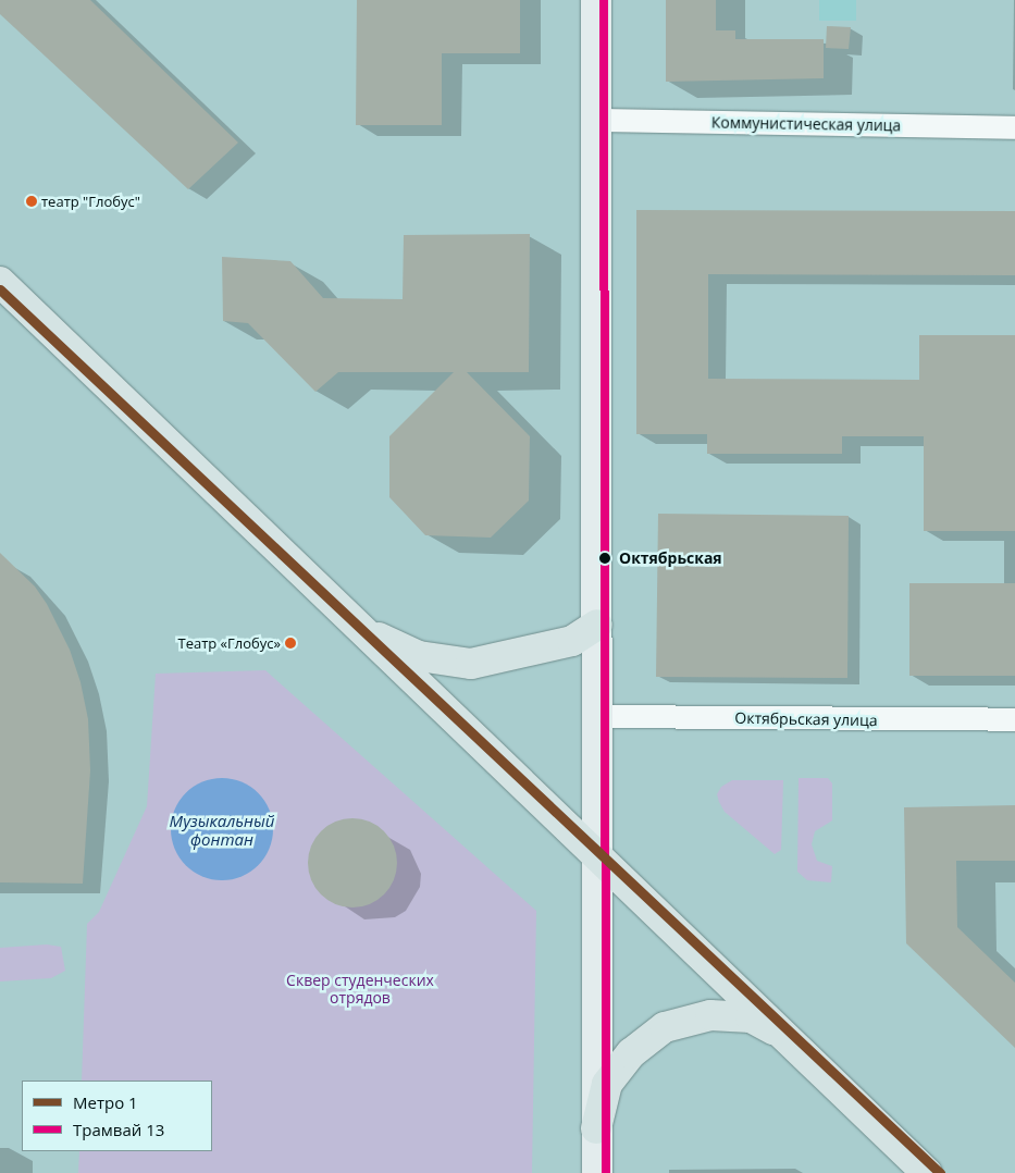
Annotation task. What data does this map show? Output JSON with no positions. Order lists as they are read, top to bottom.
{
  "streets": {
    "street": ["Коммунистическая улица", "Октябрьская улица"]
  },
  "water": ["Музыкальный фонтан"],
  "parks": ["Сквер студенческих отрядов"],
  "places": ["театр \"Глобус\"", "Октябрьская", "Театр «Глобус»"],
  "lines": ["tram line 13", "metro line 1"],
  "legend": ["Метро 1", "Трамвай 13"]
}
